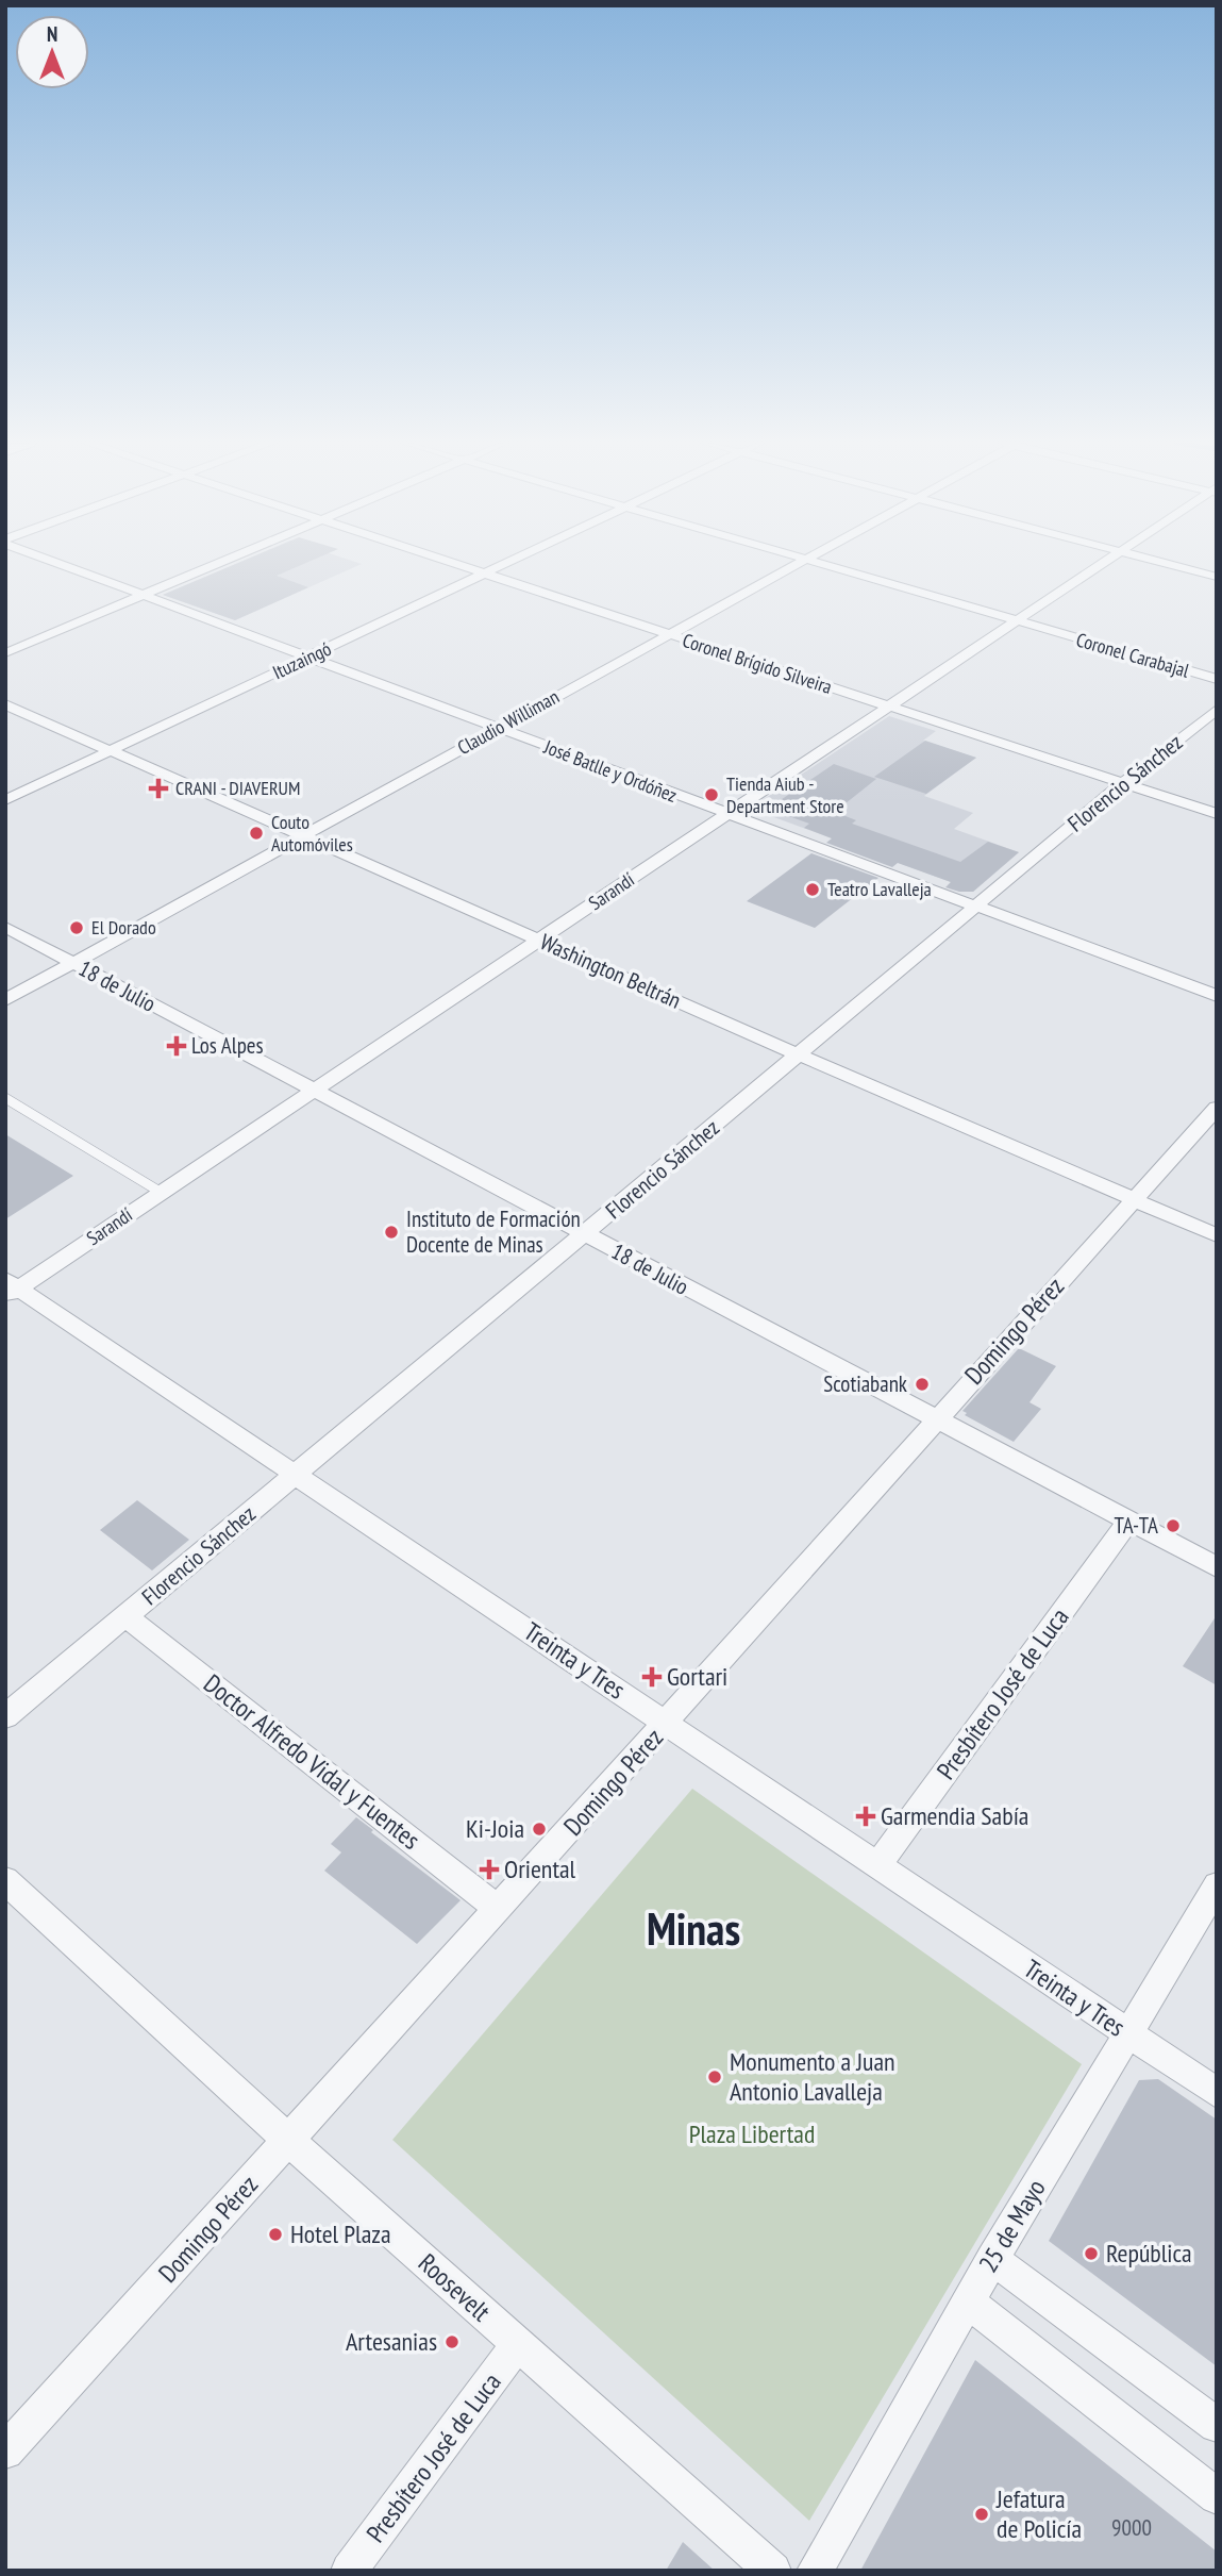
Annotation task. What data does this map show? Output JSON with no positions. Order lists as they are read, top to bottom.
{
  "streets": {
    "street": [
      "Coronel Carabajal",
      "Ituzaingó",
      "Coronel Brígido Silveira",
      "Claudio Williman",
      "José Batlle y Ordóñez",
      "Florencio Sánchez",
      "Sarandí",
      "Washington Beltrán",
      "18 de Julio",
      "Domingo Pérez",
      "Treinta y Tres",
      "Presbítero José de Luca",
      "Doctor Alfredo Vidal y Fuentes",
      "25 de Mayo",
      "Roosevelt"
    ]
  },
  "crossings": [
    ["Coronel Carabajal", "Sarandí"],
    ["Ituzaingó", "Coronel Brígido Silveira"],
    ["Ituzaingó", "José Batlle y Ordóñez"],
    ["Ituzaingó", "Washington Beltrán"],
    ["Coronel Brígido Silveira", "Claudio Williman"],
    ["Coronel Brígido Silveira", "Florencio Sánchez"],
    ["Coronel Brígido Silveira", "Sarandí"],
    ["Claudio Williman", "José Batlle y Ordóñez"],
    ["Claudio Williman", "Washington Beltrán"],
    ["Claudio Williman", "18 de Julio"],
    ["José Batlle y Ordóñez", "Florencio Sánchez"],
    ["José Batlle y Ordóñez", "Sarandí"],
    ["Florencio Sánchez", "Washington Beltrán"],
    ["Florencio Sánchez", "18 de Julio"],
    ["Florencio Sánchez", "Treinta y Tres"],
    ["Florencio Sánchez", "Doctor Alfredo Vidal y Fuentes"],
    ["Sarandí", "Washington Beltrán"],
    ["Sarandí", "18 de Julio"],
    ["Sarandí", "Treinta y Tres"],
    ["Washington Beltrán", "Domingo Pérez"],
    ["18 de Julio", "Domingo Pérez"],
    ["18 de Julio", "Presbítero José de Luca"],
    ["Domingo Pérez", "Treinta y Tres"],
    ["Domingo Pérez", "Doctor Alfredo Vidal y Fuentes"],
    ["Domingo Pérez", "Roosevelt"],
    ["Treinta y Tres", "Presbítero José de Luca"],
    ["Treinta y Tres", "25 de Mayo"],
    ["Presbítero José de Luca", "Roosevelt"]
  ],
  "districts": ["Minas"],
  "parks": ["Plaza Libertad"],
  "places": {
    "health": [
      "CRANI - DIAVERUM",
      "Los Alpes",
      "Gortari",
      "Garmendia Sabía",
      "Oriental"
    ],
    "other": [
      "Tienda Aiub - Department Store",
      "Couto Automóviles",
      "Teatro Lavalleja",
      "El Dorado",
      "Instituto de Formación Docente de Minas",
      "Scotiabank",
      "TA-TA",
      "Ki-Joia",
      "Monumento a Juan Antonio Lavalleja",
      "Hotel Plaza",
      "República",
      "Artesanias",
      "Jefatura de Policía"
    ]
  },
  "house_numbers": ["9000"],
  "north": "top"
}
